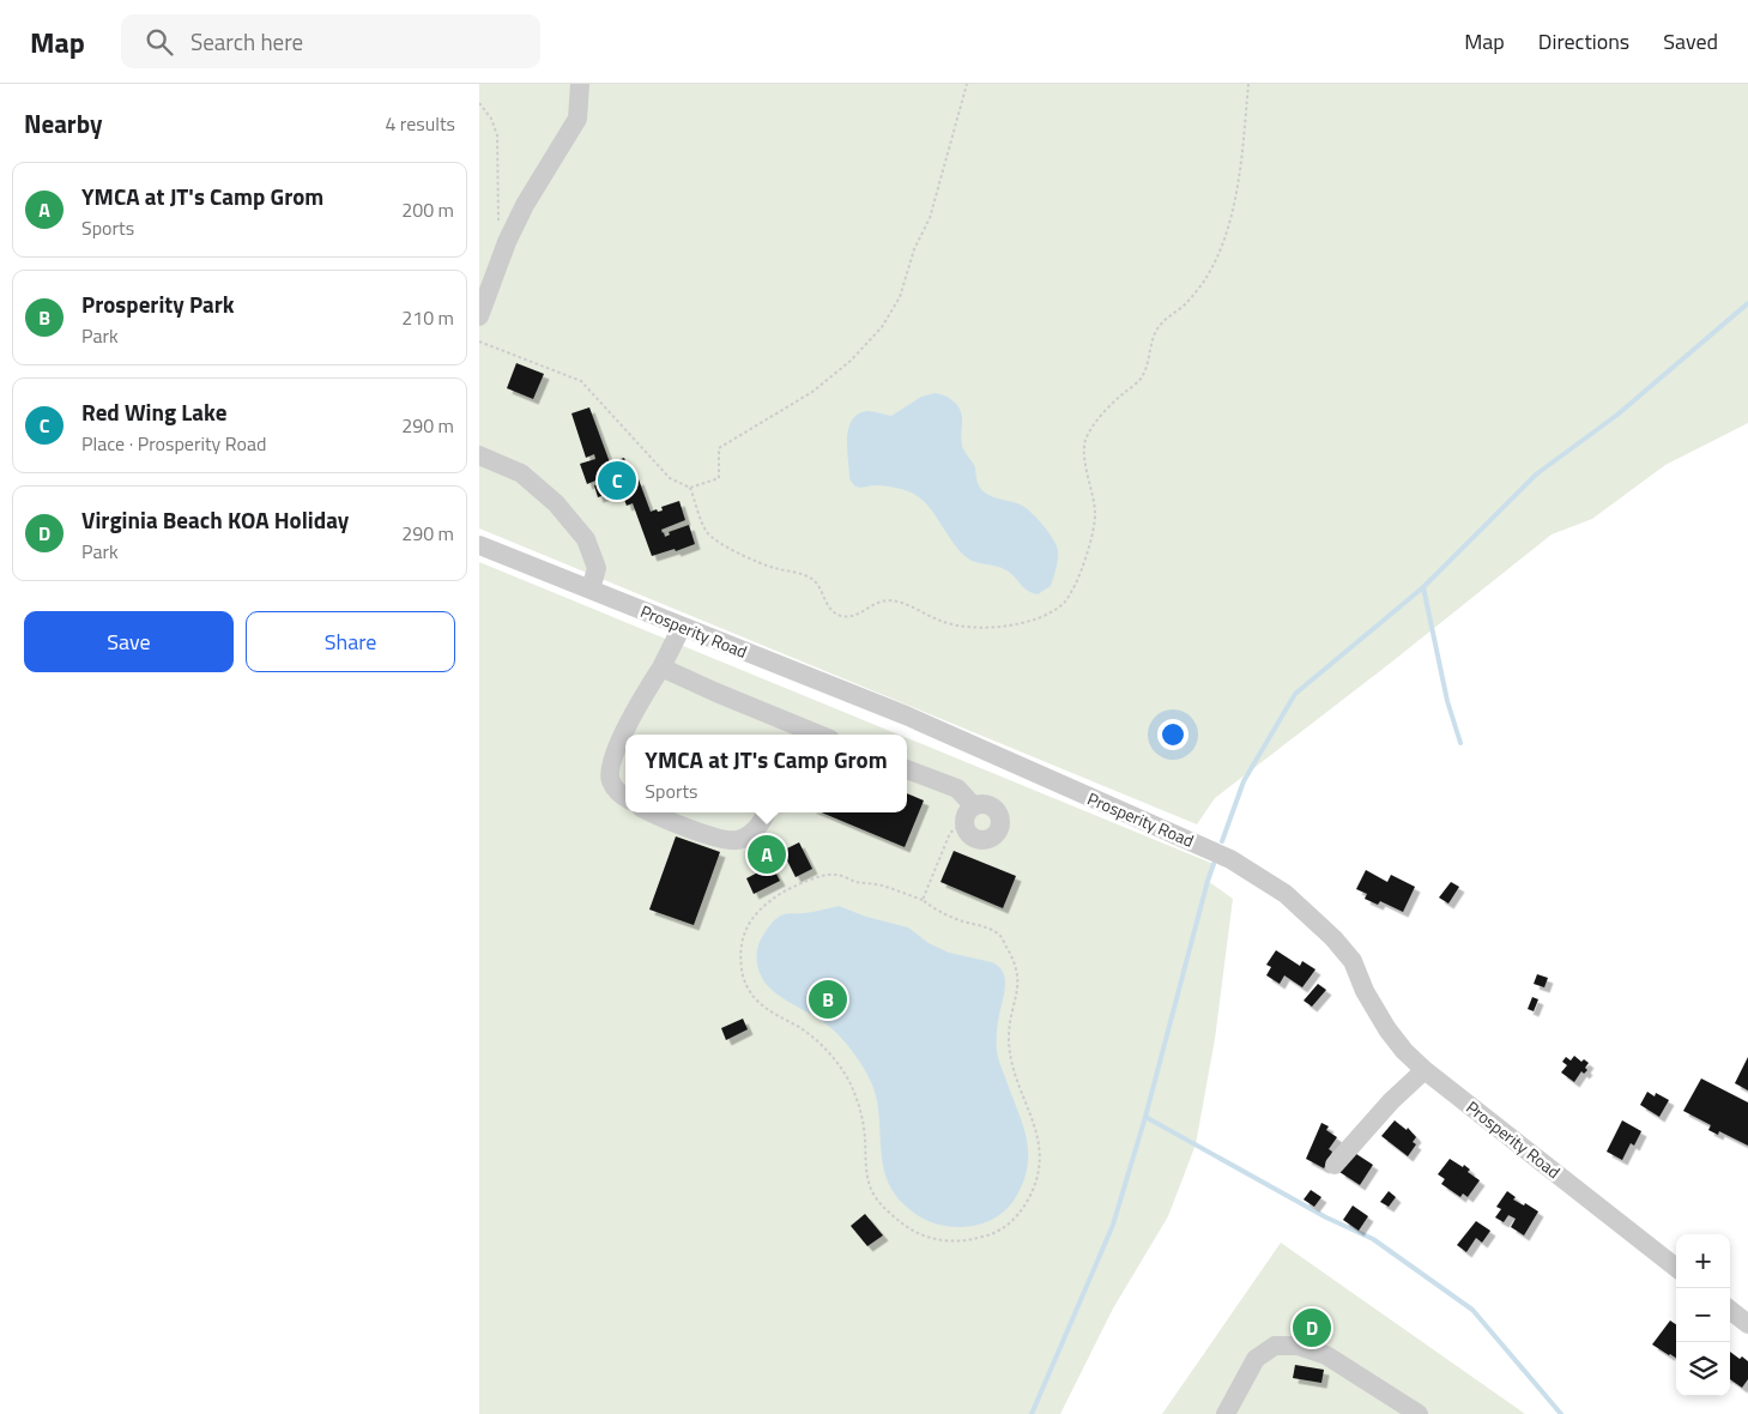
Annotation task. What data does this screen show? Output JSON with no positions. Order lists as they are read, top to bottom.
{
  "streets": {
    "street": ["Prosperity Road"]
  },
  "page": {
    "header": "Map",
    "search": "Search here",
    "nav": ["Map", "Directions", "Saved"],
    "heading": ["Nearby", "4 results"],
    "list": [
      {
        "mark": "A",
        "name": "YMCA at JT's Camp Grom",
        "note": "Sports",
        "value": "200 m"
      },
      {
        "mark": "B",
        "name": "Prosperity Park",
        "note": "Park",
        "value": "210 m"
      },
      {
        "mark": "C",
        "name": "Red Wing Lake",
        "note": "Place · Prosperity Road",
        "value": "290 m"
      },
      {
        "mark": "D",
        "name": "Virginia Beach KOA Holiday",
        "note": "Park",
        "value": "290 m"
      }
    ],
    "pins": [
      "C",
      "A",
      "B",
      "D"
    ],
    "buttons": ["Save", "Share"],
    "popup": ["YMCA at JT's Camp Grom", "Sports"],
    "map_buttons": ["+", "−"]
  }
}
